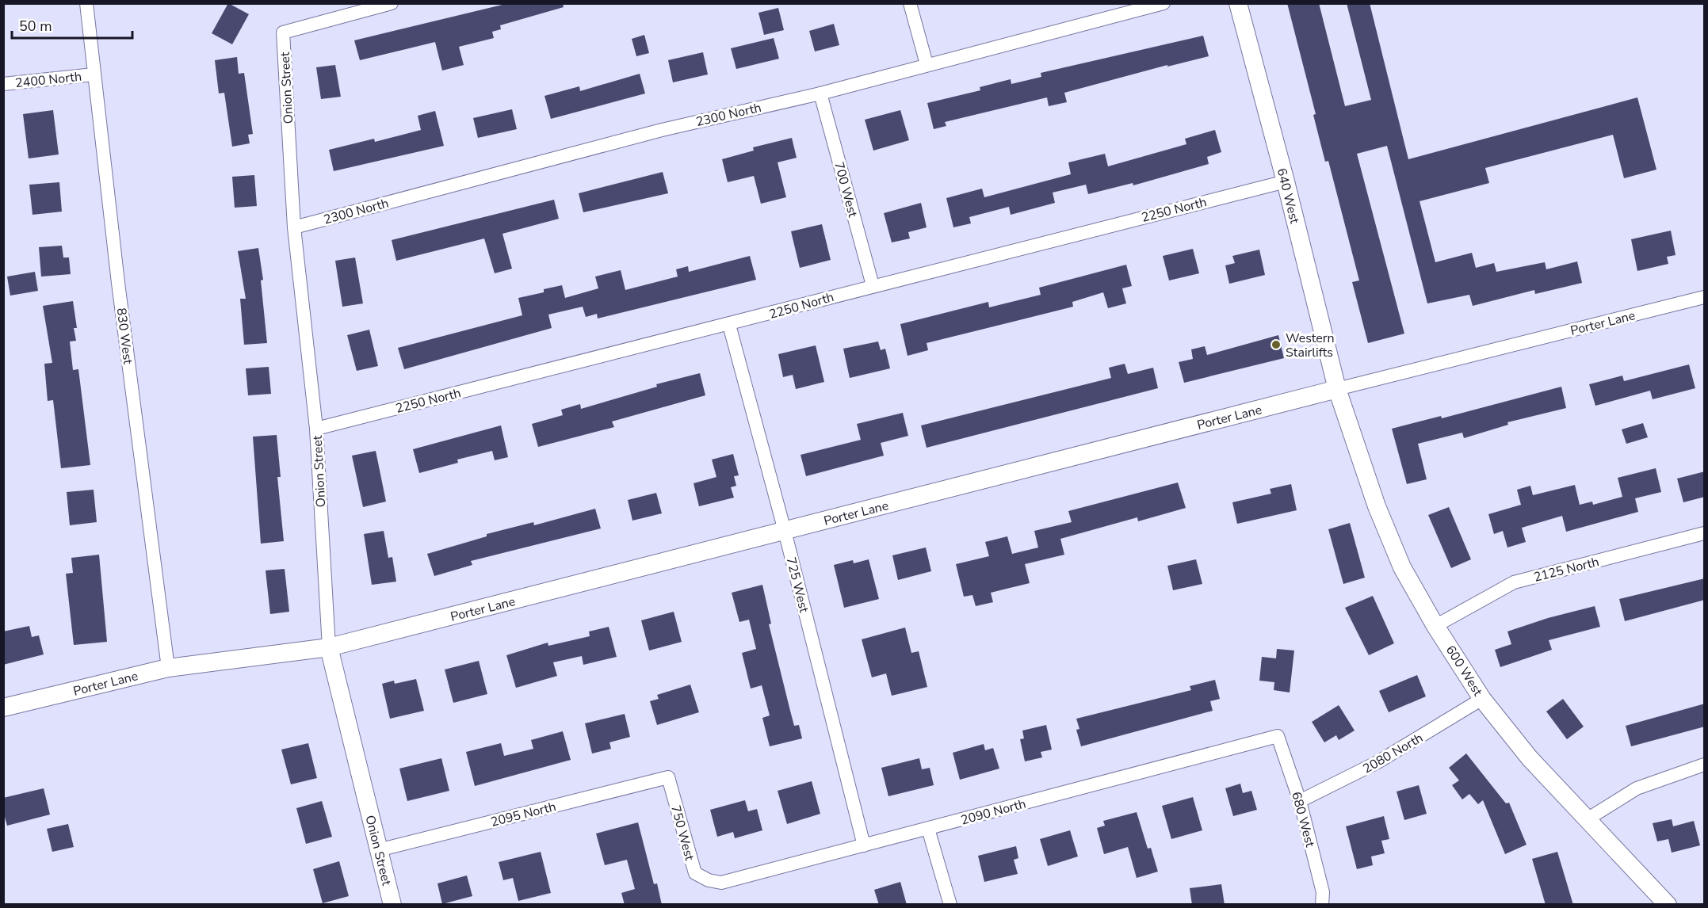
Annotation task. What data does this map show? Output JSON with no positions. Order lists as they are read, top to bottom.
{
  "streets": {
    "street": [
      "2400 North",
      "Onion Street",
      "2300 North",
      "700 West",
      "640 West",
      "2250 North",
      "Porter Lane",
      "830 West",
      "2125 North",
      "725 West",
      "600 West",
      "2080 North",
      "2090 North",
      "2095 North",
      "680 West",
      "750 West"
    ]
  },
  "crossings": [
    ["2400 North", "830 West"],
    ["Onion Street", "2300 North"],
    ["Onion Street", "2250 North"],
    ["Onion Street", "Porter Lane"],
    ["Onion Street", "2095 North"],
    ["2300 North", "700 West"],
    ["700 West", "2250 North"],
    ["640 West", "2250 North"],
    ["640 West", "Porter Lane"],
    ["640 West", "600 West"],
    ["2250 North", "725 West"],
    ["Porter Lane", "830 West"],
    ["Porter Lane", "725 West"],
    ["Porter Lane", "600 West"],
    ["2125 North", "600 West"],
    ["725 West", "2090 North"],
    ["600 West", "2080 North"],
    ["2080 North", "680 West"],
    ["2090 North", "680 West"],
    ["2090 North", "750 West"],
    ["2095 North", "750 West"]
  ],
  "places": ["Western Stairlifts"],
  "scale_bar": "50 m"
}
